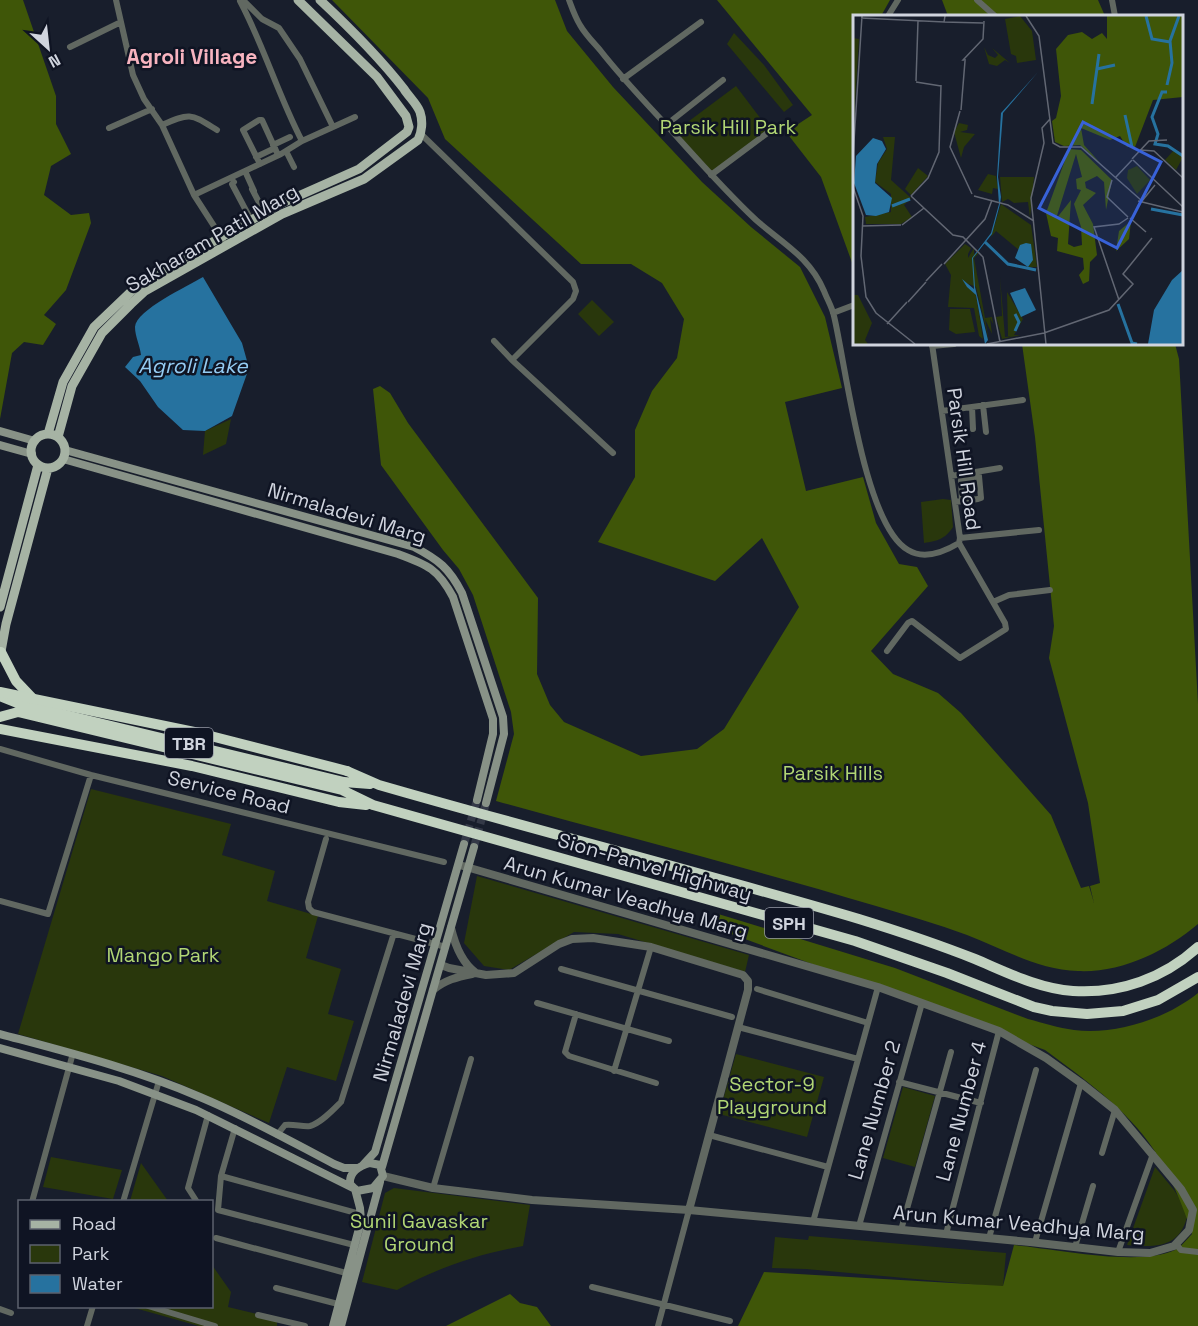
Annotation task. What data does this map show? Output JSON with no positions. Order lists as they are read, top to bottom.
{
  "streets": {
    "highway": ["TBR", "Sion-Panvel Highway", "SPH"],
    "main road": ["Sakharam Patil Marg", "Nirmaladevi Marg"],
    "street": [
      "Parsik Hill Road",
      "Service Road",
      "Arun Kumar Veadhya Marg",
      "Lane Number 2",
      "Lane Number 4"
    ]
  },
  "crossings": [
    ["Sakharam Patil Marg", "Nirmaladevi Marg"],
    ["Nirmaladevi Marg", "Arun Kumar Veadhya Marg"],
    ["TBR", "Sion-Panvel Highway"],
    ["TBR", "SPH"],
    ["Sion-Panvel Highway", "SPH"],
    ["Arun Kumar Veadhya Marg", "Lane Number 2"],
    ["Arun Kumar Veadhya Marg", "Lane Number 4"]
  ],
  "districts": ["Agroli Village"],
  "water": ["Agroli Lake"],
  "parks": [
    "Parsik Hill Park",
    "Parsik Hills",
    "Mango Park",
    "Sector-9 Playground",
    "Sunil Gavaskar Ground"
  ],
  "legend": ["Road", "Park", "Water"],
  "north": "bottom right"
}
